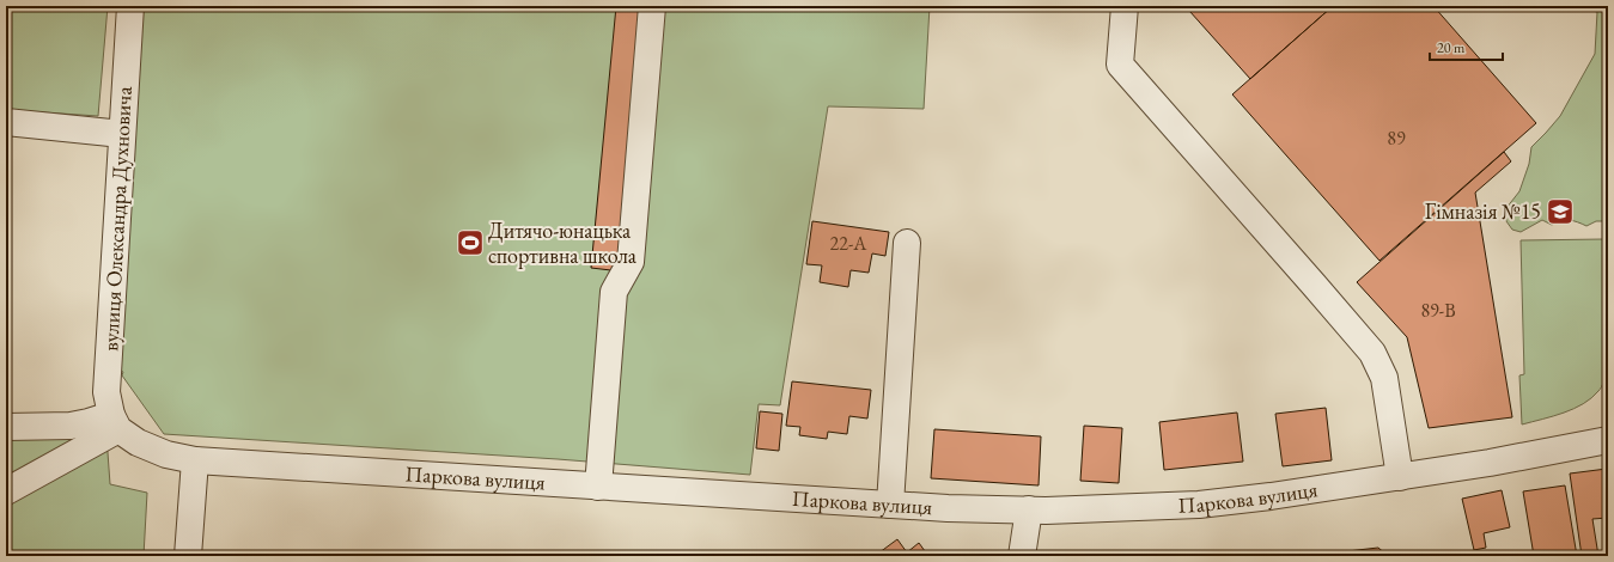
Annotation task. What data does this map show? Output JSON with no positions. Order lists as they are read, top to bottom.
{
  "streets": {
    "street": ["вулиця Олександра Духновича", "Паркова вулиця"]
  },
  "crossings": [
    ["вулиця Олександра Духновича", "Паркова вулиця"]
  ],
  "places": {
    "school or university": ["Гімназія №15"],
    "sports": ["Дитячо-юнацька спортивна школа"]
  },
  "house_numbers": ["89", "22-А", "89-В"],
  "scale_bar": "20 m"
}
